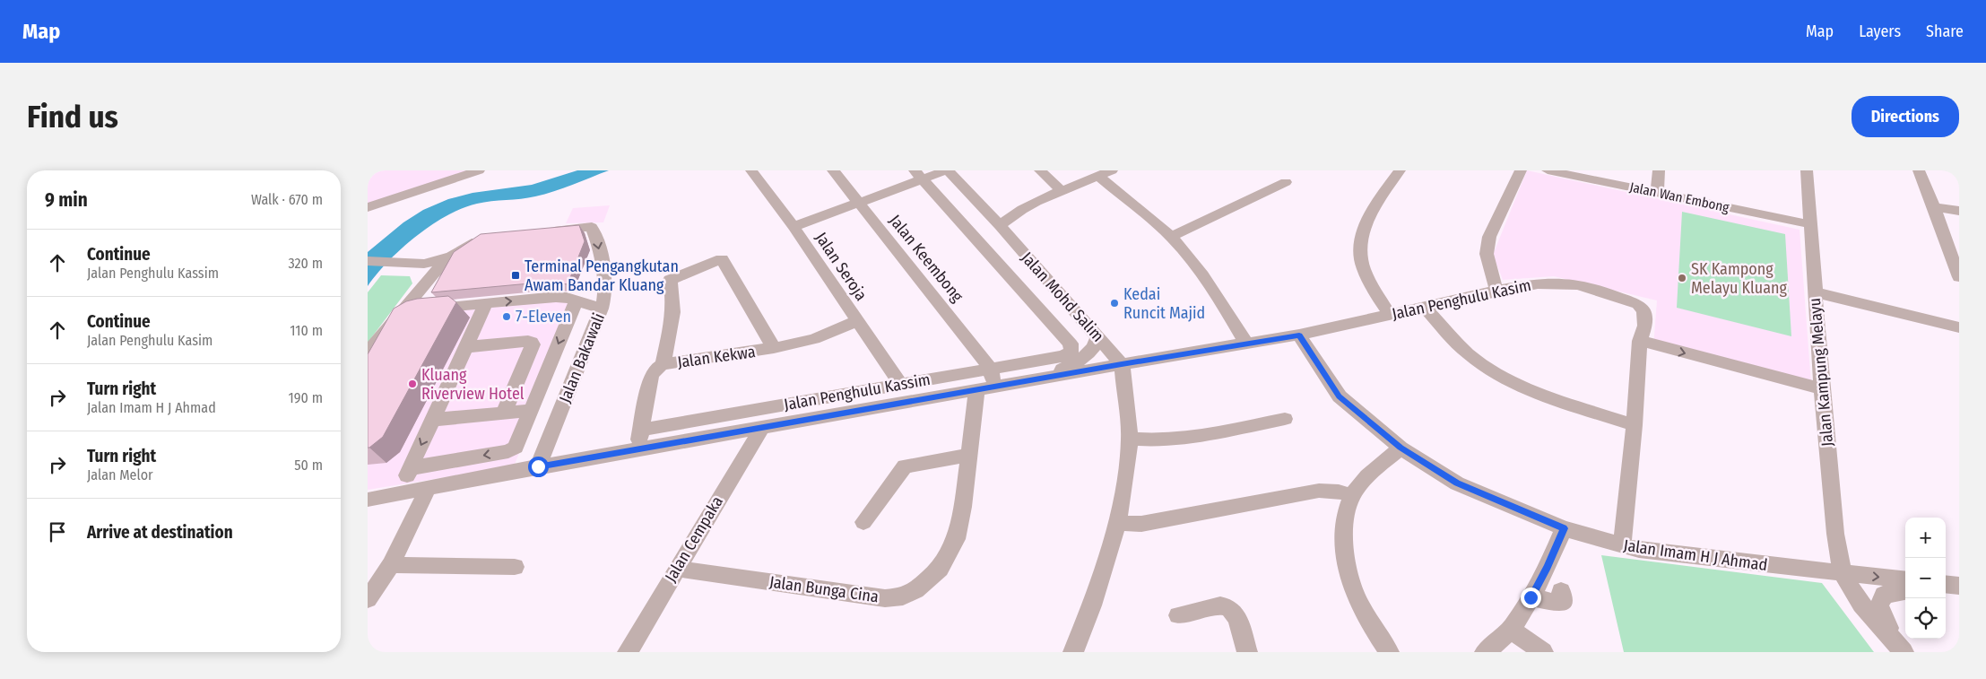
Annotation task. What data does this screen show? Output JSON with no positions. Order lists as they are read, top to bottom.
{
  "streets": {
    "street": [
      "Jalan Wan Embong",
      "Jalan Keembong",
      "Jalan Seroja",
      "Jalan Mohd Salim",
      "Jalan Penghulu Kasim",
      "Jalan Kekwa",
      "Jalan Bakawali",
      "Jalan Kampung Melayu",
      "Jalan Penghulu Kassim",
      "Jalan Cempaka",
      "Jalan Imam H J Ahmad",
      "Jalan Bunga Cina"
    ]
  },
  "crossings": [
    ["Jalan Wan Embong", "Jalan Kampung Melayu"],
    ["Jalan Keembong", "Jalan Penghulu Kassim"],
    ["Jalan Seroja", "Jalan Kekwa"],
    ["Jalan Seroja", "Jalan Penghulu Kassim"],
    ["Jalan Mohd Salim", "Jalan Penghulu Kasim"],
    ["Jalan Mohd Salim", "Jalan Penghulu Kassim"],
    ["Jalan Penghulu Kasim", "Jalan Penghulu Kassim"],
    ["Jalan Penghulu Kasim", "Jalan Imam H J Ahmad"],
    ["Jalan Kekwa", "Jalan Penghulu Kassim"],
    ["Jalan Bakawali", "Jalan Penghulu Kassim"],
    ["Jalan Kampung Melayu", "Jalan Imam H J Ahmad"],
    ["Jalan Penghulu Kassim", "Jalan Cempaka"],
    ["Jalan Penghulu Kassim", "Jalan Bunga Cina"],
    ["Jalan Cempaka", "Jalan Bunga Cina"]
  ],
  "places": {
    "transit": ["Terminal Pengangkutan Awam Bandar Kluang"],
    "other": [
      "SK Kampong Melayu Kluang",
      "Kedai Runcit Majid",
      "7-Eleven",
      "Kluang Riverview Hotel"
    ]
  },
  "page": {
    "header": "Map",
    "nav": ["Map", "Layers", "Share"],
    "buttons": "Directions",
    "title": "Find us",
    "heading": ["9 min", "Walk · 670 m"],
    "list": [
      ["Continue", "Jalan Penghulu Kassim", "320 m"],
      ["Continue", "Jalan Penghulu Kasim", "110 m"],
      ["Turn right", "Jalan Imam H J Ahmad", "190 m"],
      ["Turn right", "Jalan Melor", "50 m"],
      "Arrive at destination"
    ],
    "map_buttons": ["+", "−"]
  }
}
